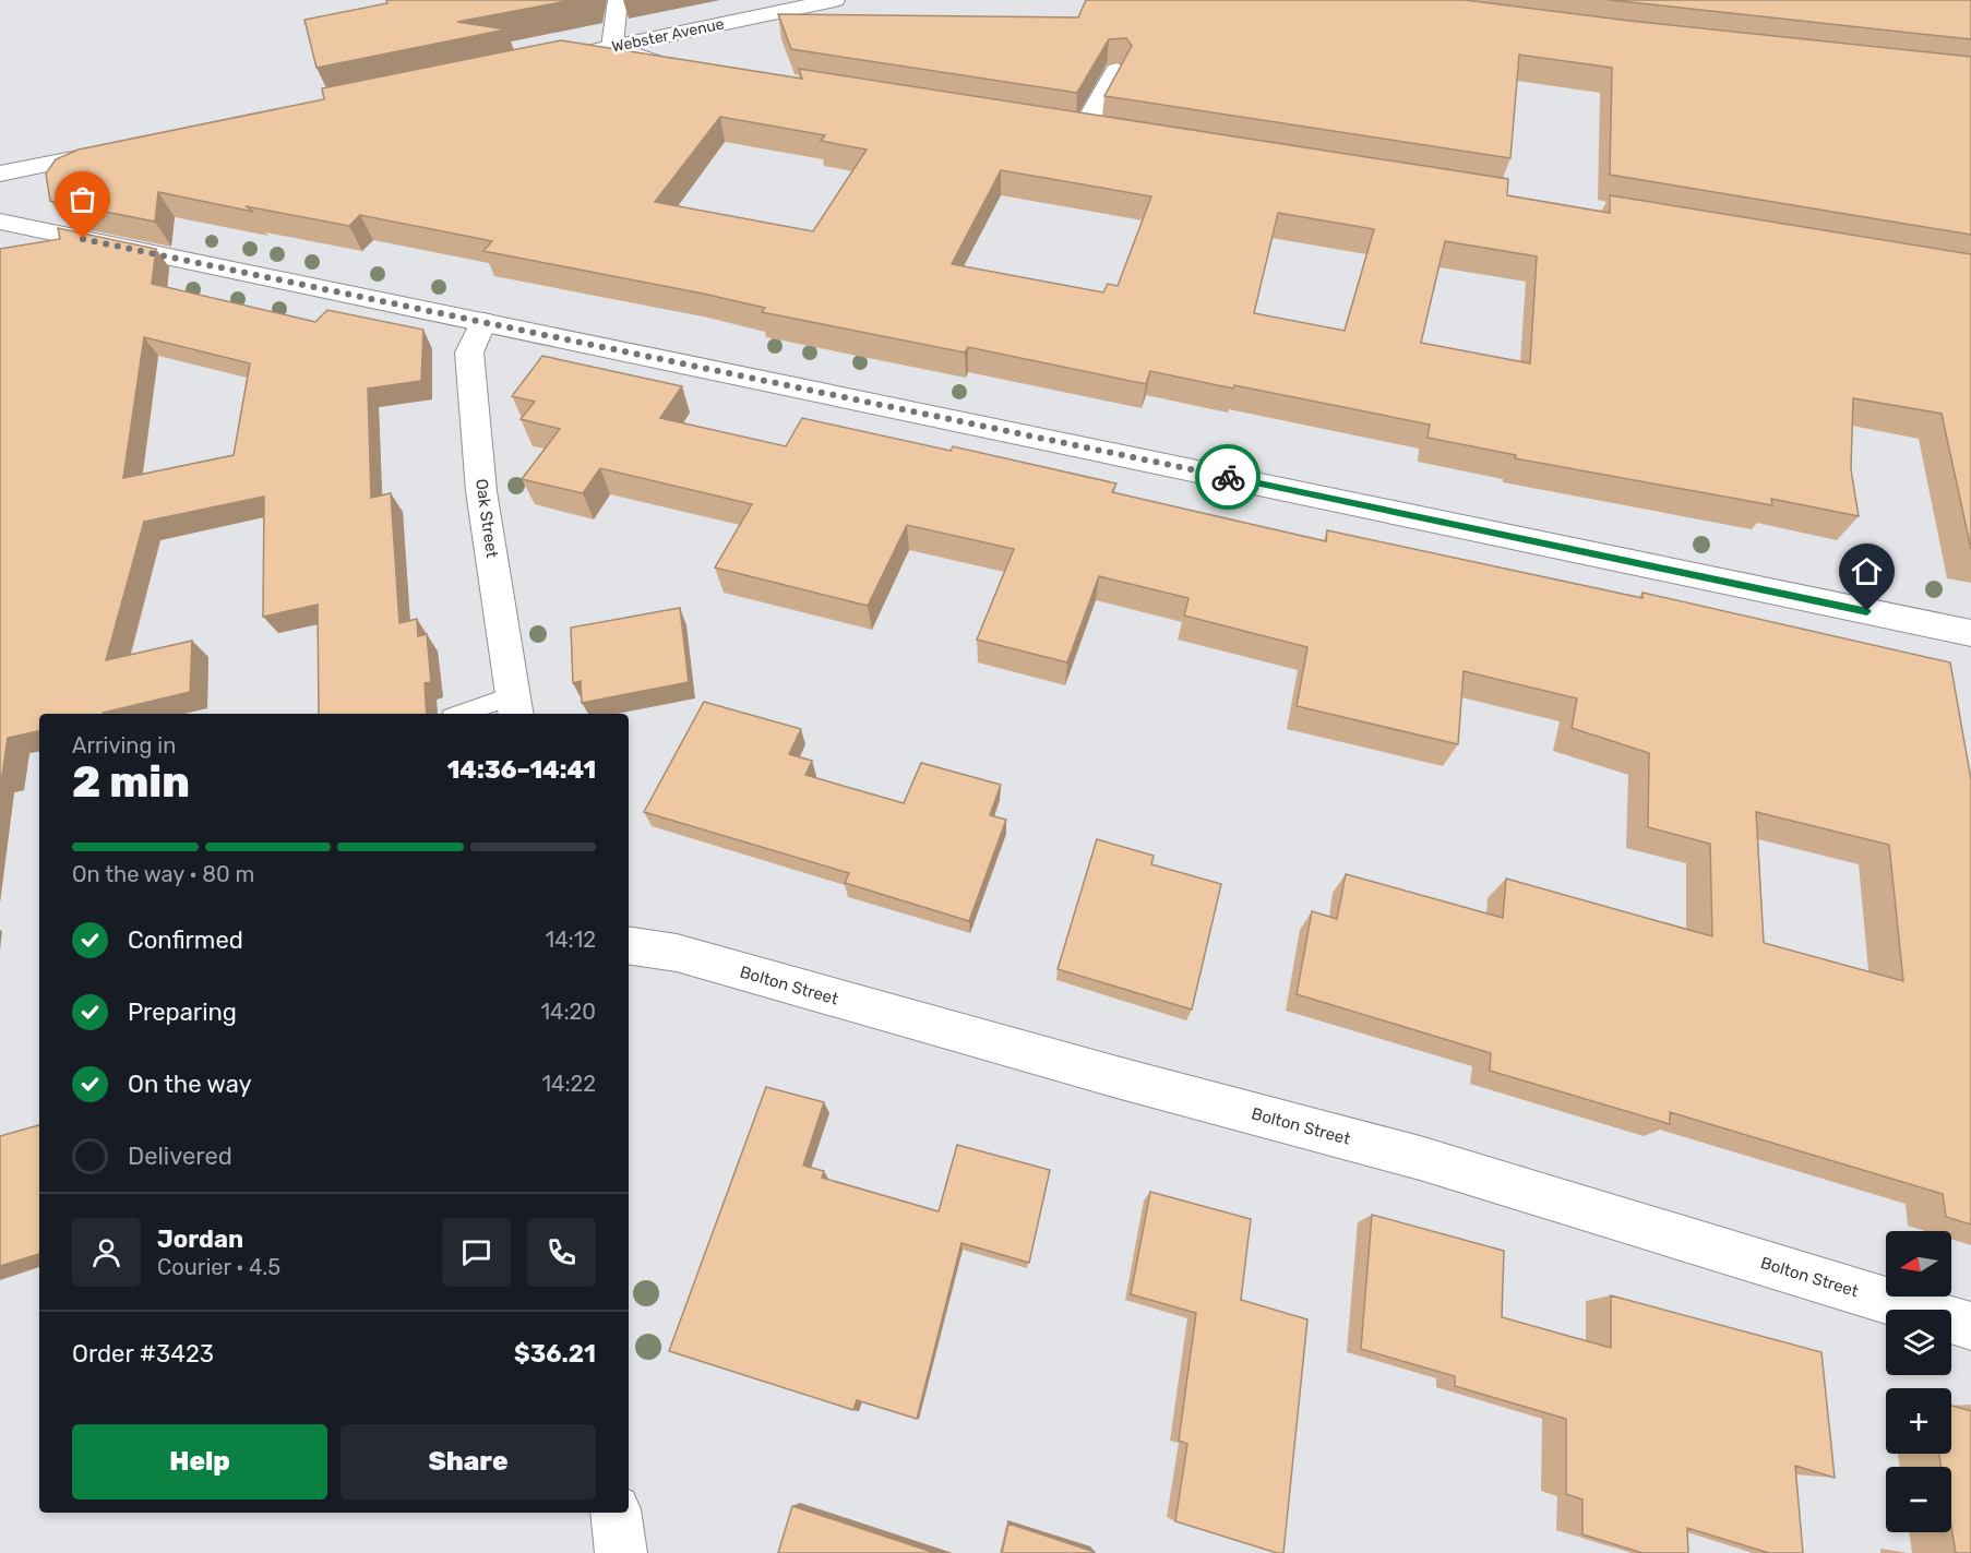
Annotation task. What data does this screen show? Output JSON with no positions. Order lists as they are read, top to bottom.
{
  "streets": {
    "main road": ["Webster Avenue", "Oak Street", "Bolton Street"]
  },
  "north": "left",
  "page": {
    "heading": ["2 min", "Arriving in", "14:36–14:41"],
    "panel": [
      "Jordan",
      "Courier · 4.5",
      "Order #3423",
      "$36.21"
    ],
    "bar": "On the way · 80 m",
    "list": [
      ["Confirmed", "14:12"],
      ["Preparing", "14:20"],
      ["On the way", "14:22"],
      "Delivered"
    ],
    "map_buttons": ["+", "−"],
    "buttons": ["Help", "Share"]
  }
}
